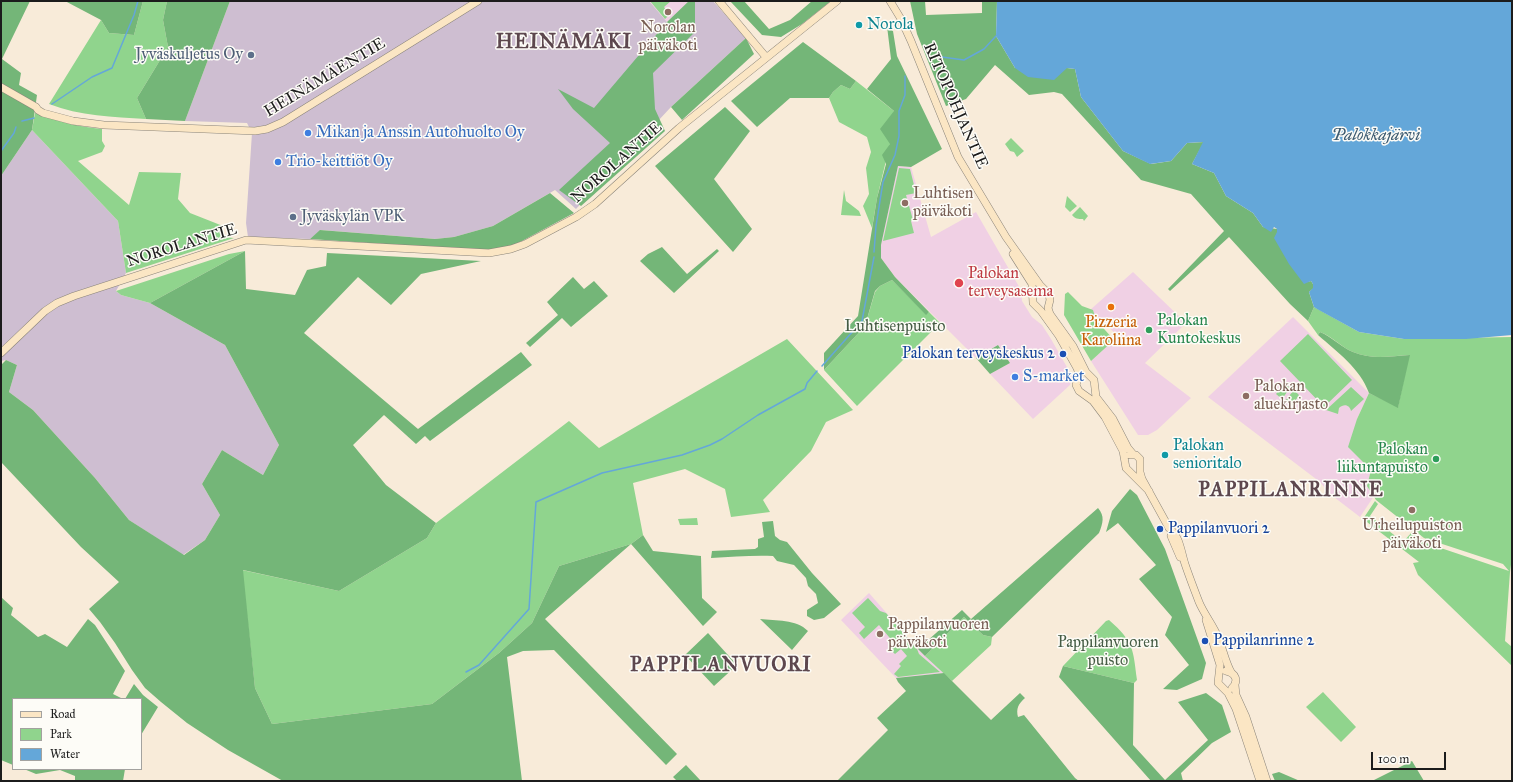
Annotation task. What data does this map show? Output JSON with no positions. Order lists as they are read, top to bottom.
{
  "streets": {
    "street": ["HEINÄMÄENTIE", "RITOPOHJANTIE", "NOROLANTIE"]
  },
  "districts": ["HEINÄMÄKI", "PAPPILANRINNE", "PAPPILANVUORI"],
  "water": ["Palokkajärvi"],
  "parks": ["Luhtisenpuisto", "Pappilanvuoren puisto"],
  "places": [
    "Norolan päiväkoti",
    "Norola",
    "Jyväskuljetus Oy",
    "Mikan ja Anssin Autohuolto Oy",
    "Trio-keittiöt Oy",
    "Luhtisen päiväkoti",
    "Jyväskylän VPK",
    "Palokan terveysasema",
    "Pizzeria Karoliina",
    "Palokan Kuntokeskus",
    "Palokan terveyskeskus 2",
    "S-market",
    "Palokan aluekirjasto",
    "Palokan senioritalo",
    "Palokan liikuntapuisto",
    "Urheilupuiston päiväkoti",
    "Pappilanvuori 2",
    "Pappilanvuoren päiväkoti",
    "Pappilanrinne 2"
  ],
  "legend": ["Road", "Park", "Water"],
  "scale_bar": "100 m"
}
